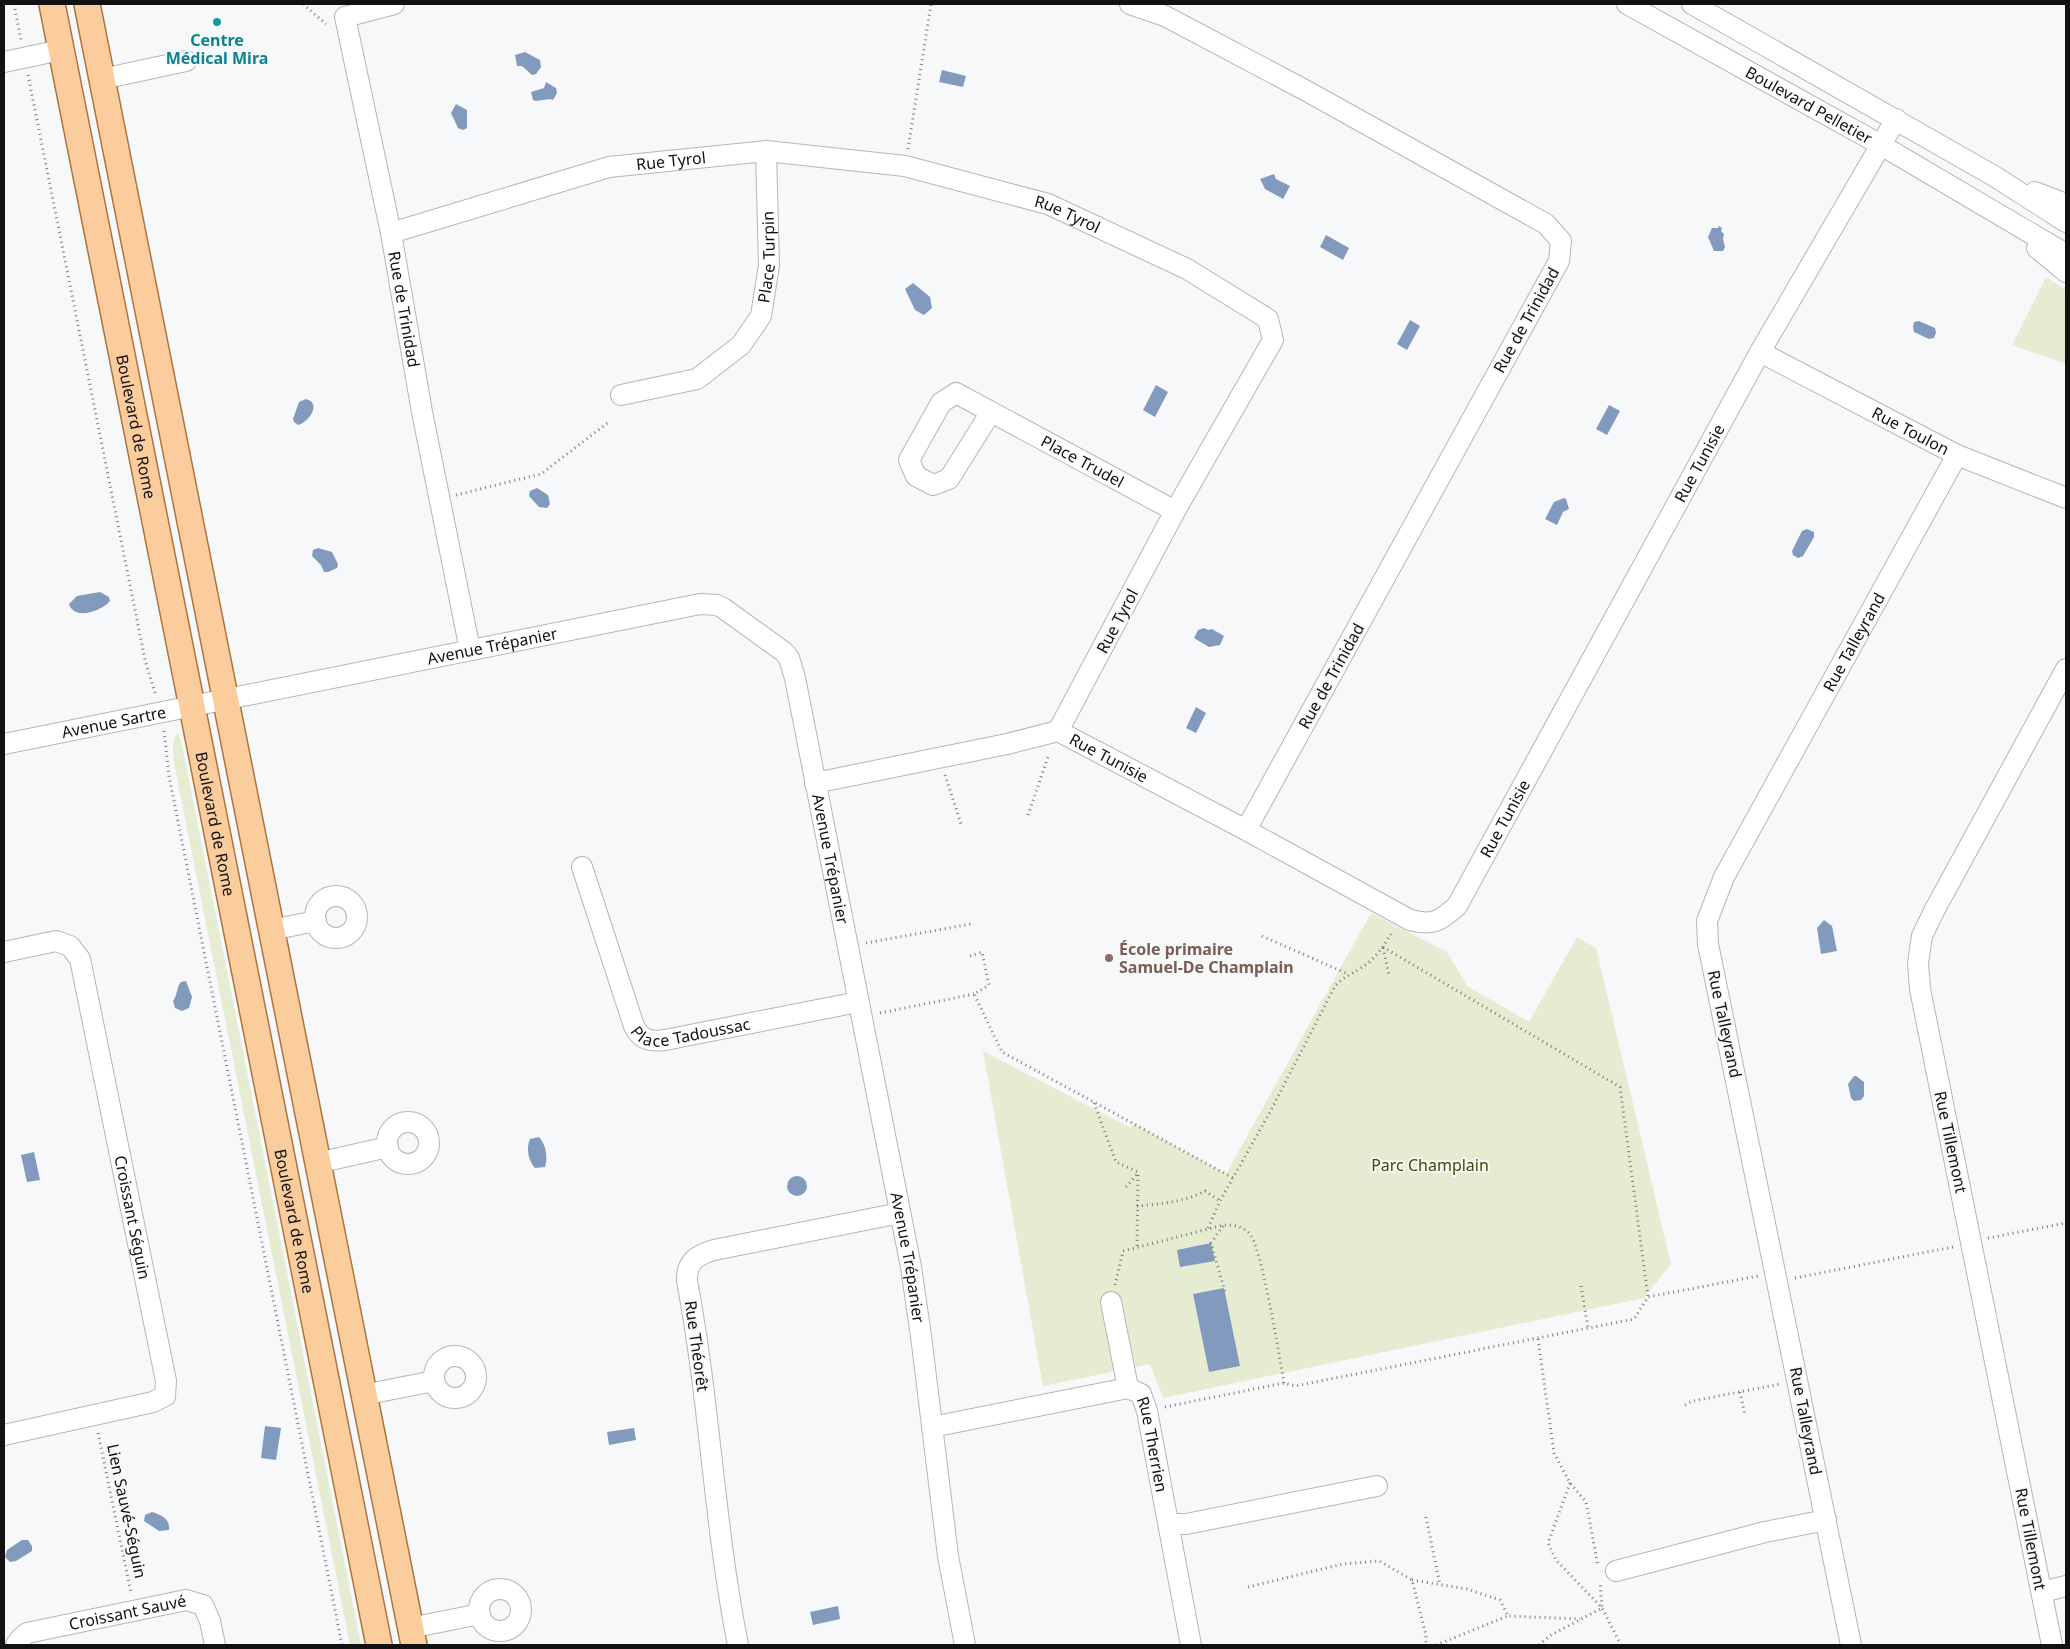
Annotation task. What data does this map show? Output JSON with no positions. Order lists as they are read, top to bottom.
{
  "streets": {
    "main road": ["Boulevard de Rome"],
    "street": [
      "Boulevard Pelletier",
      "Rue Tyrol",
      "Place Turpin",
      "Rue de Trinidad",
      "Rue Toulon",
      "Place Trudel",
      "Rue Tunisie",
      "Rue Talleyrand",
      "Avenue Trépanier",
      "Avenue Sartre",
      "Place Tadoussac",
      "Rue Tillemont",
      "Croissant Séguin",
      "Rue Théorêt",
      "Rue Therrien",
      "Croissant Sauvé"
    ],
    "path": ["Lien Sauvé-Séguin"]
  },
  "crossings": [
    ["Boulevard Pelletier", "Rue Tunisie"],
    ["Rue Tyrol", "Place Turpin"],
    ["Rue Tyrol", "Rue de Trinidad"],
    ["Rue Tyrol", "Place Trudel"],
    ["Rue Tyrol", "Rue Tunisie"],
    ["Rue de Trinidad", "Rue Tunisie"],
    ["Rue de Trinidad", "Avenue Trépanier"],
    ["Boulevard de Rome", "Avenue Trépanier"],
    ["Boulevard de Rome", "Avenue Sartre"],
    ["Rue Toulon", "Rue Tunisie"],
    ["Rue Toulon", "Rue Talleyrand"],
    ["Rue Tunisie", "Avenue Trépanier"],
    ["Avenue Trépanier", "Avenue Sartre"],
    ["Avenue Trépanier", "Place Tadoussac"],
    ["Avenue Trépanier", "Rue Théorêt"],
    ["Avenue Trépanier", "Rue Therrien"]
  ],
  "parks": ["Parc Champlain"],
  "places": ["Centre Médical Mira", "École primaire Samuel-De Champlain"]
}
